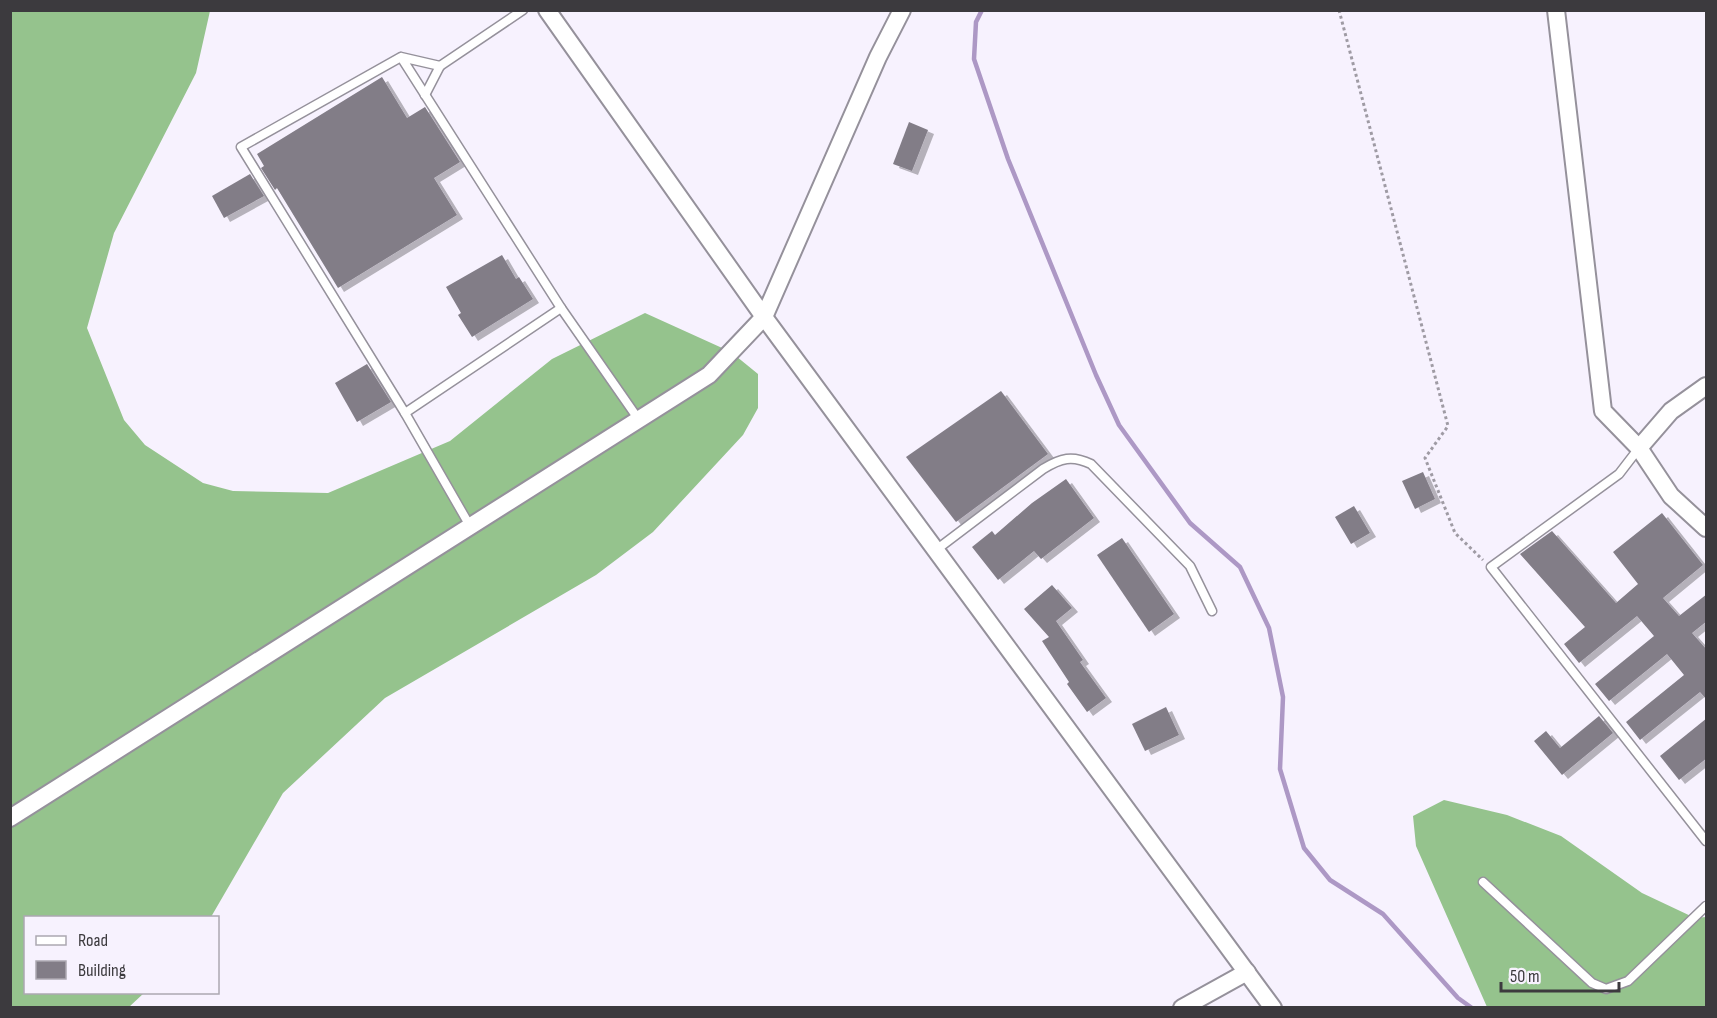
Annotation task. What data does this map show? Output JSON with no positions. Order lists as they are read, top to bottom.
{
  "legend": ["Road", "Building"],
  "scale_bar": "50 m"
}
